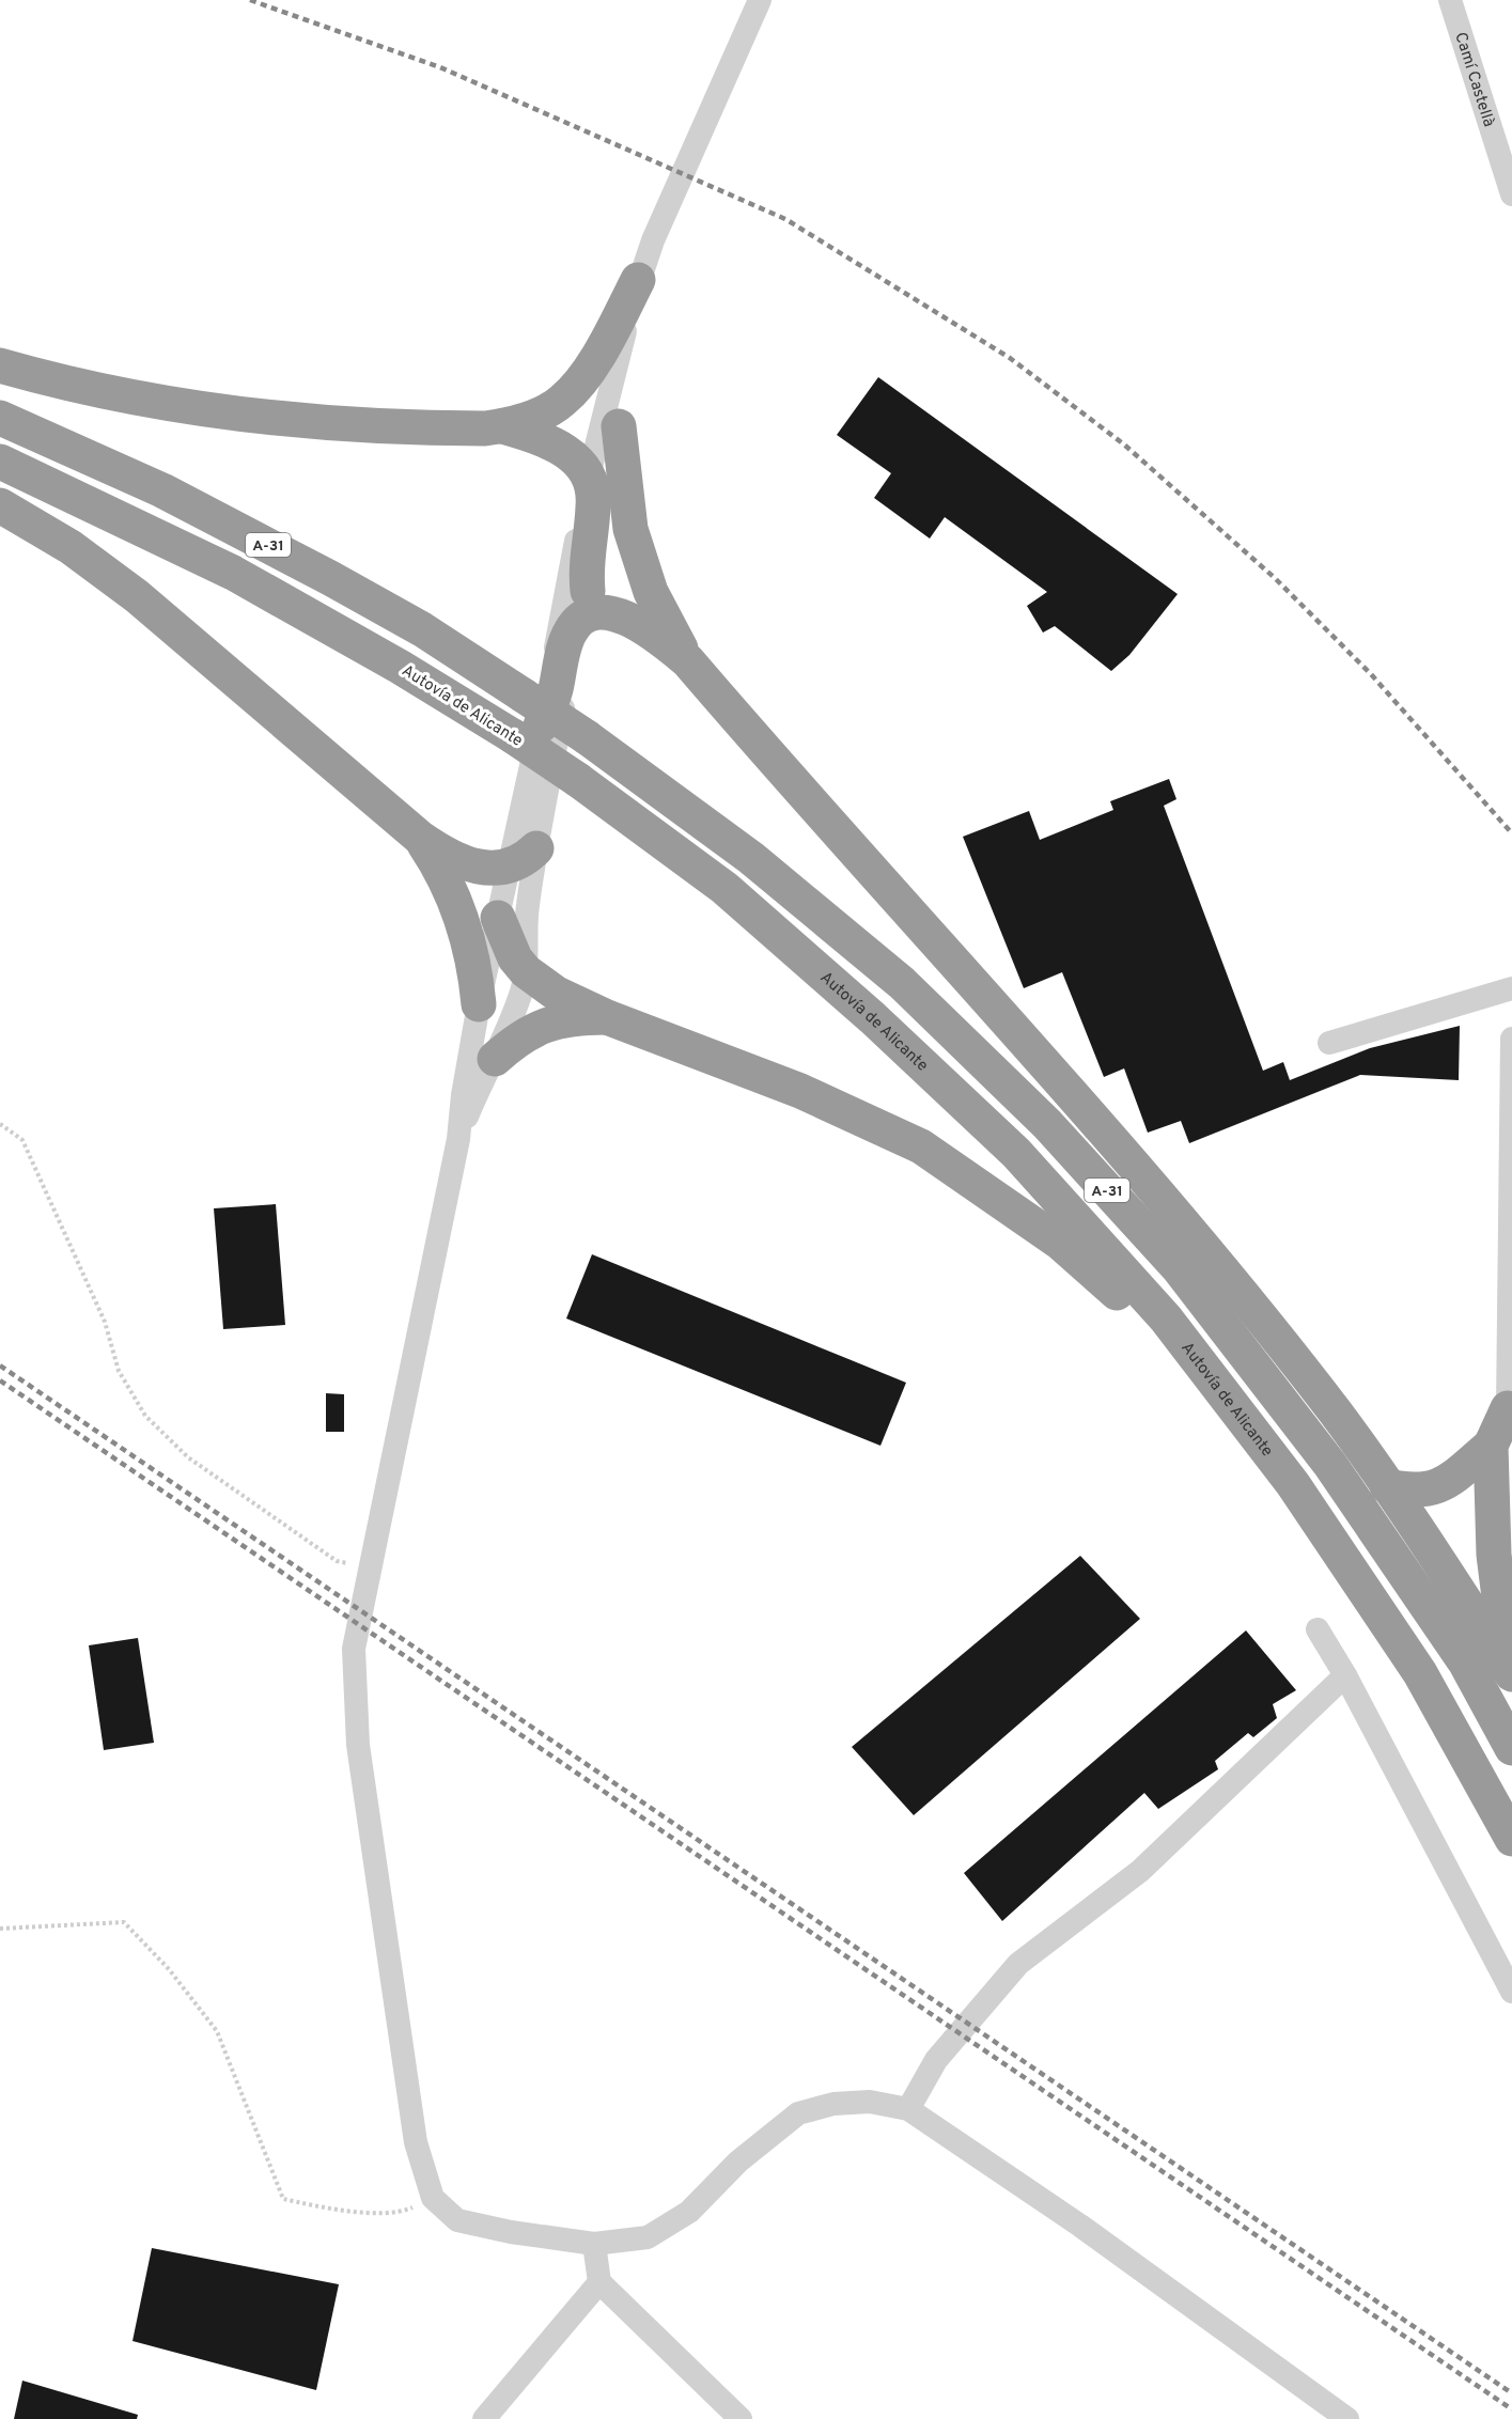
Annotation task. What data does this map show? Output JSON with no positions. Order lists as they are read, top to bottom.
{
  "streets": {
    "highway": ["A-31", "Autovía de Alicante"],
    "street": ["Camí Castellà"]
  }
}
